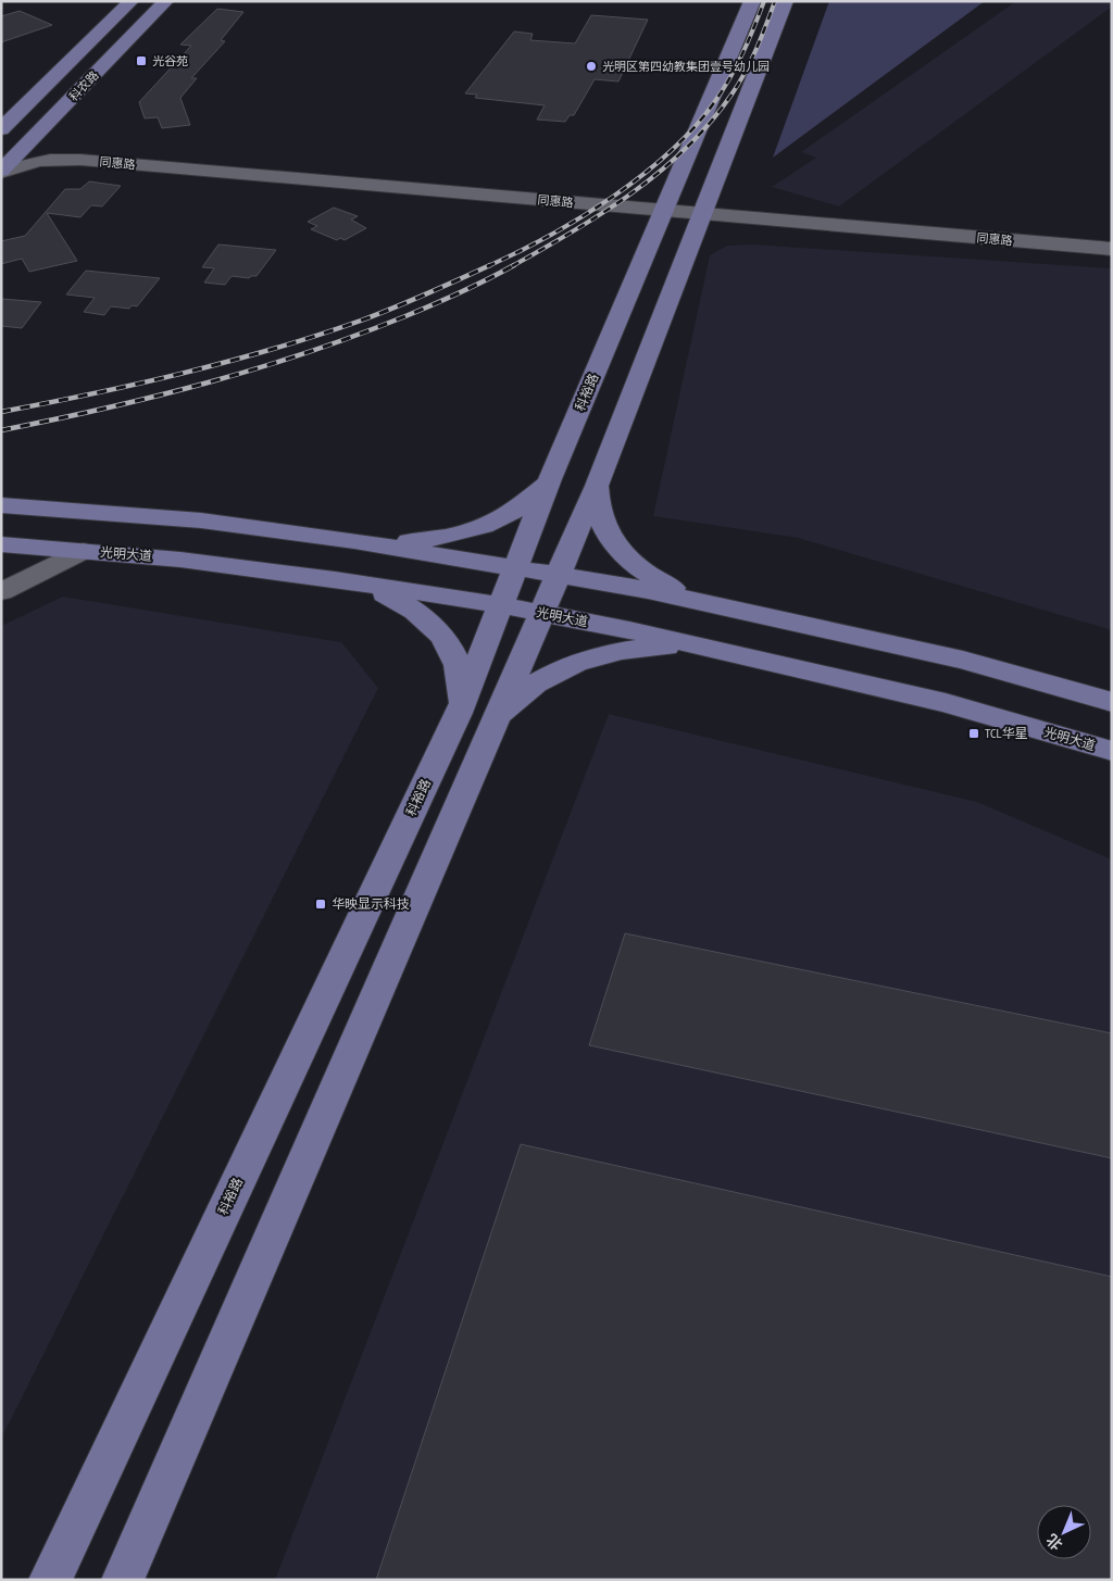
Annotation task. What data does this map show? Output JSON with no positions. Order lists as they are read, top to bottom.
{
  "streets": {
    "main road": ["科农路", "科裕路", "光明大道"],
    "street": ["同惠路"]
  },
  "crossings": [
    ["科农路", "同惠路"],
    ["同惠路", "科裕路"],
    ["科裕路", "光明大道"]
  ],
  "places": {
    "transit": ["光谷苑", "TCL华星", "华映显示科技"],
    "other": ["光明区第四幼教集团壹号幼儿园"]
  },
  "north": "bottom left"
}
